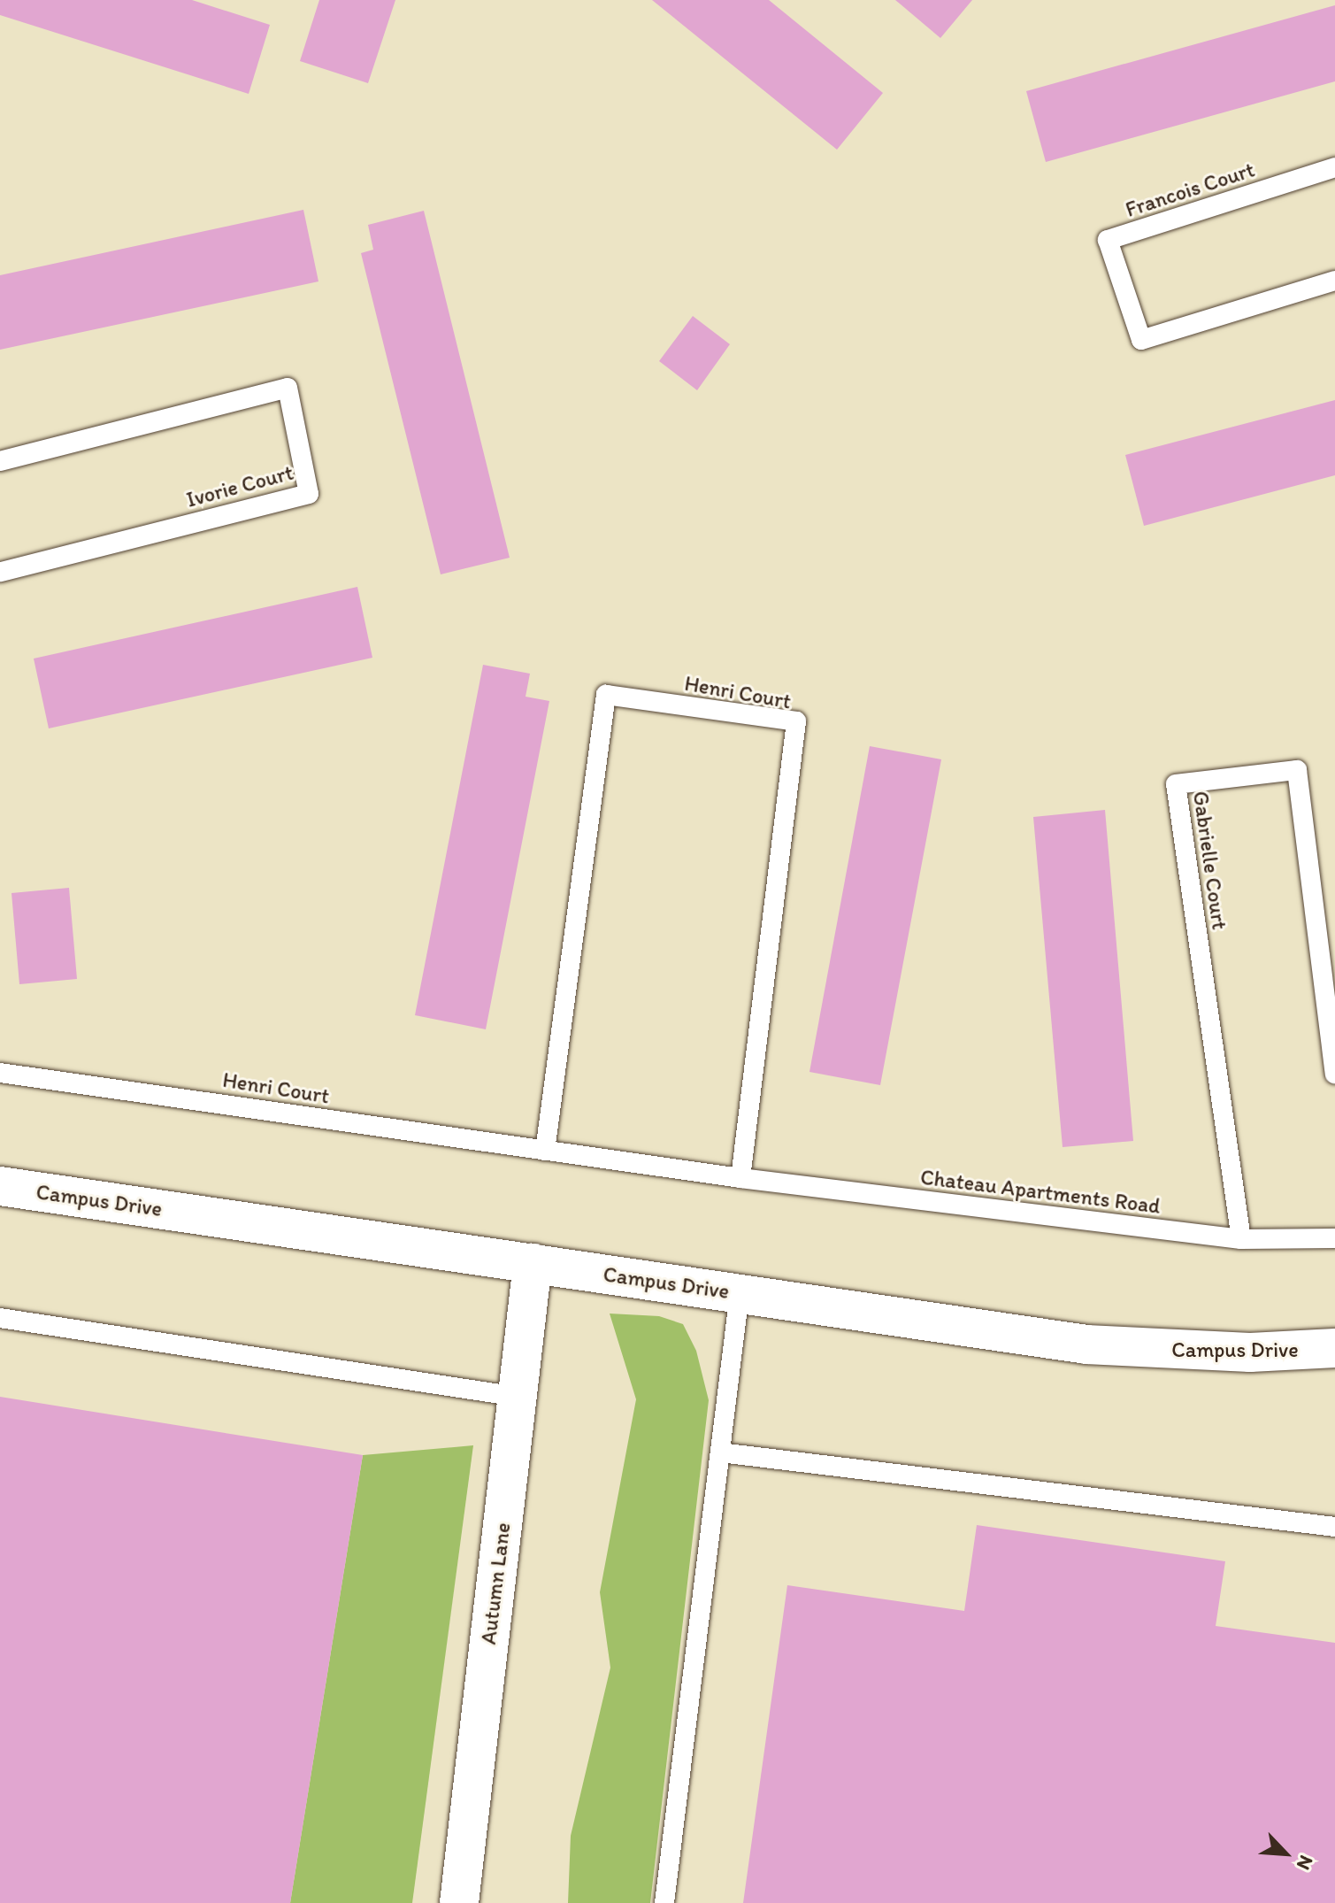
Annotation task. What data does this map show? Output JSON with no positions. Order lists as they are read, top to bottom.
{
  "streets": {
    "street": ["Campus Drive", "Autumn Lane"],
    "lane": [
      "Francois Court",
      "Ivorie Court",
      "Henri Court",
      "Gabrielle Court",
      "Chateau Apartments Road"
    ]
  },
  "crossings": [
    ["Henri Court", "Chateau Apartments Road"],
    ["Gabrielle Court", "Chateau Apartments Road"],
    ["Campus Drive", "Autumn Lane"]
  ],
  "north": "bottom right"
}
